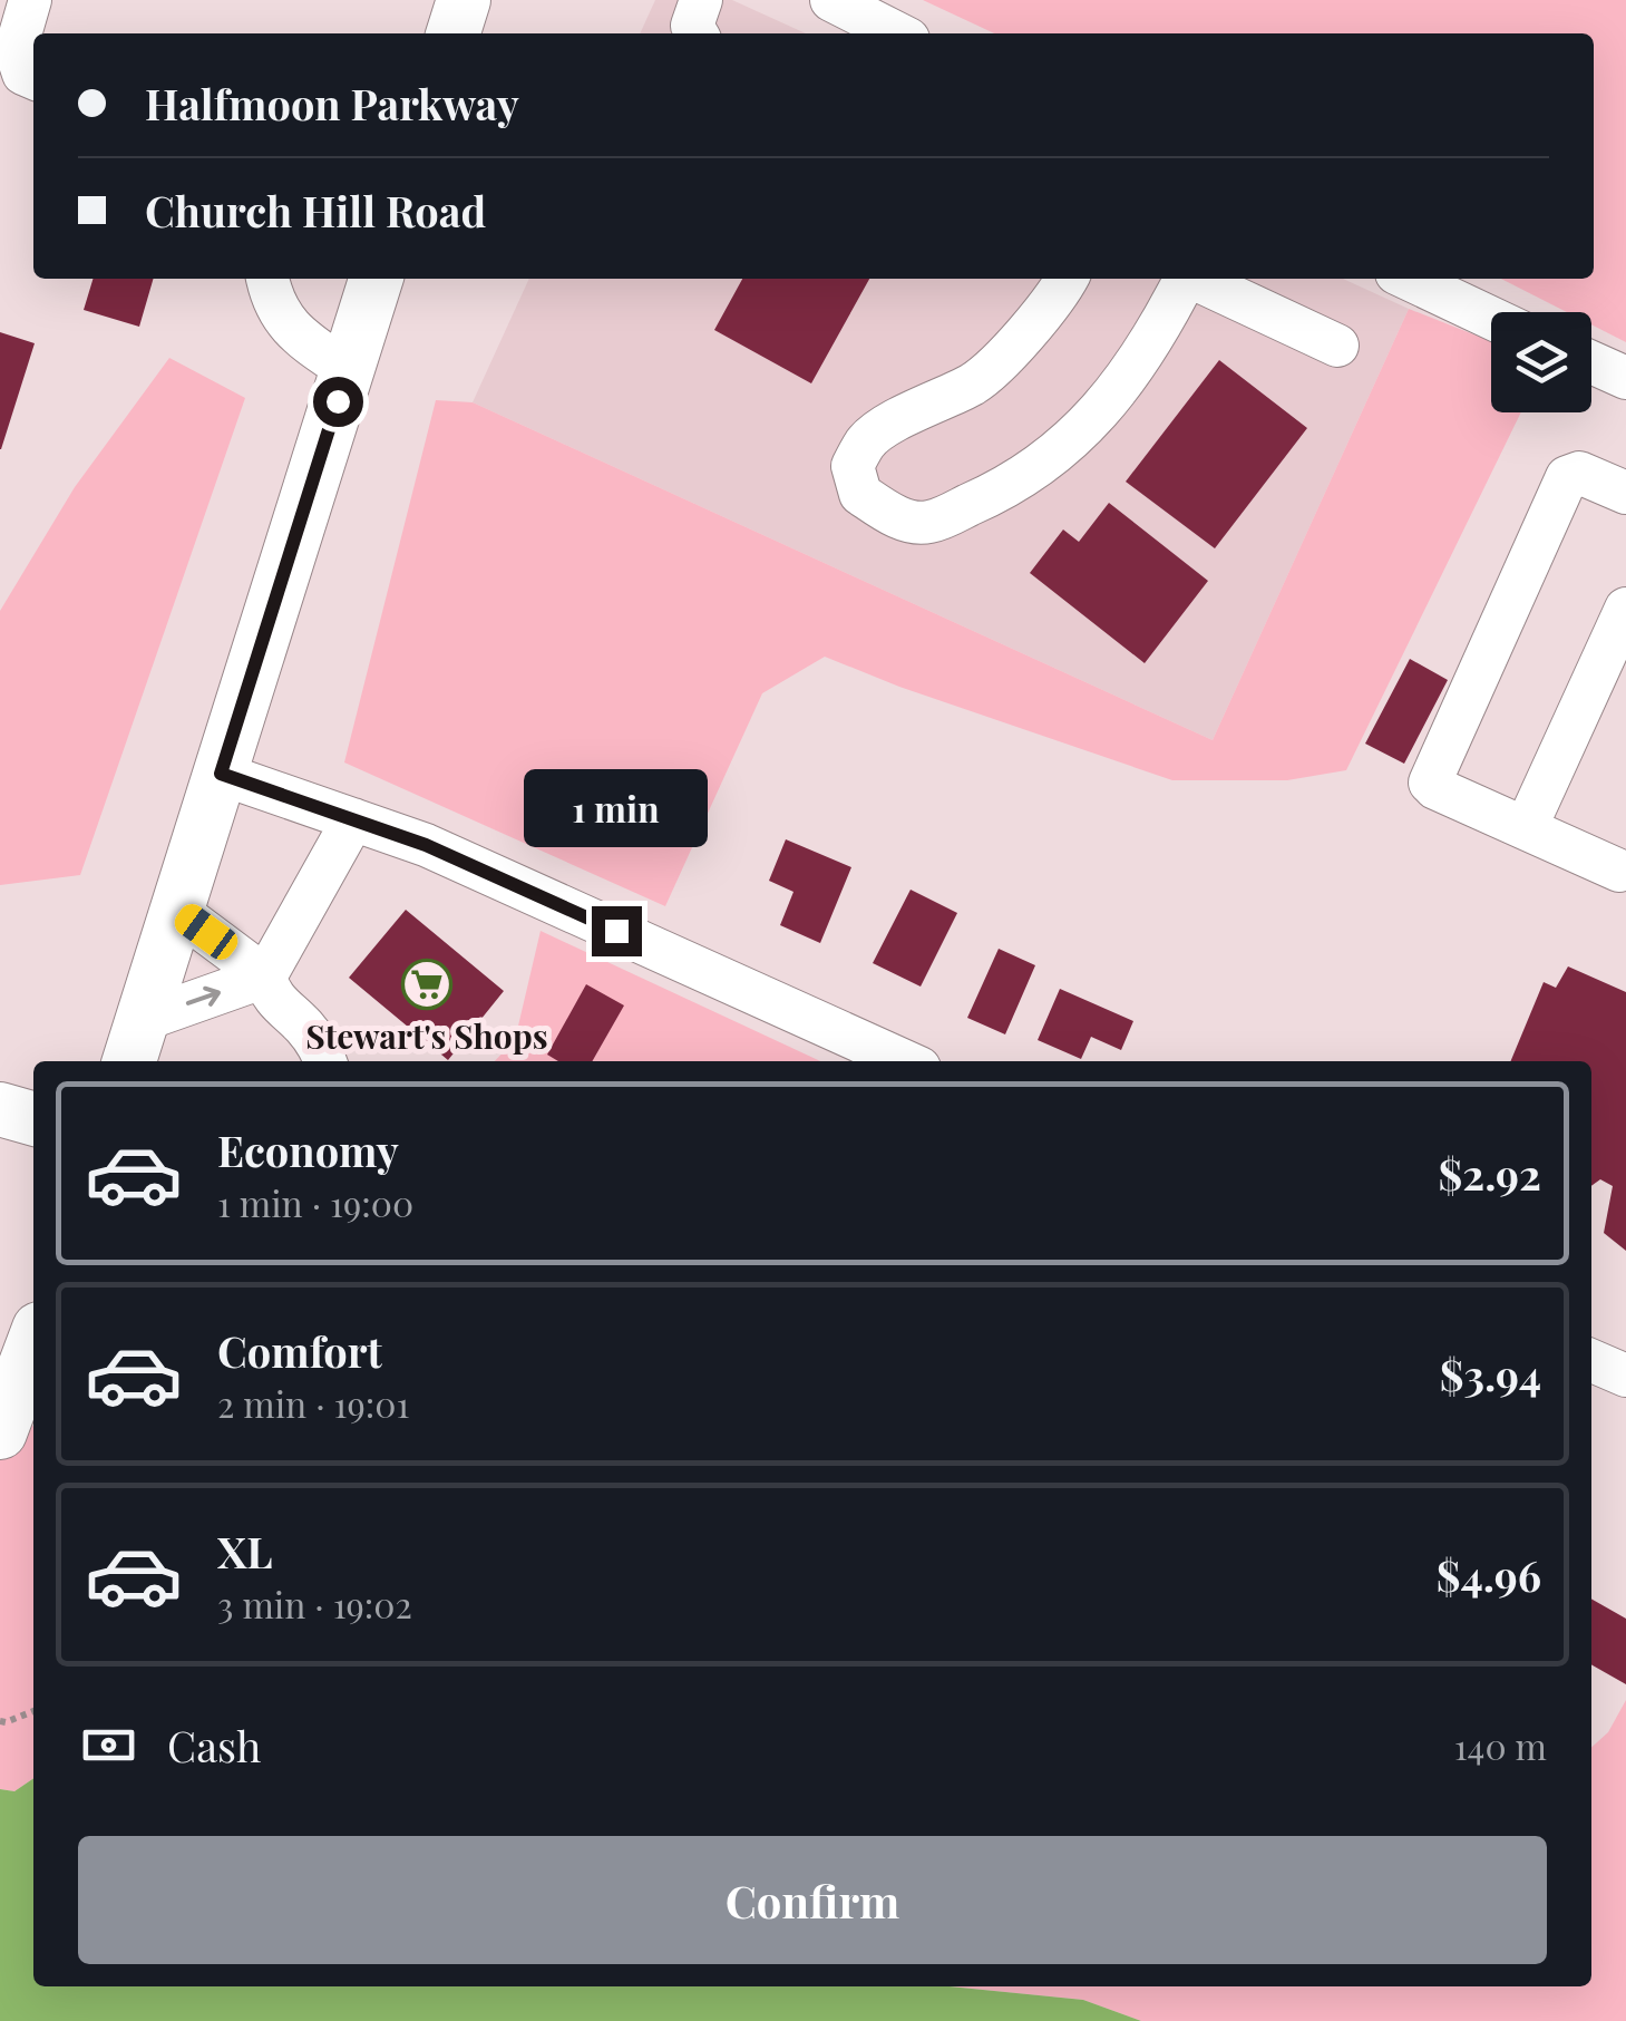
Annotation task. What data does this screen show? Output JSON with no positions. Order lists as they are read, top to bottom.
{
  "places": {
    "supermarket": ["Stewart's Shops"]
  },
  "page": {
    "banner": ["Halfmoon Parkway", "Church Hill Road"],
    "bubble": "1 min",
    "list": [
      {
        "name": "Economy",
        "note": "1 min · 19:00",
        "value": "$2.92"
      },
      {
        "name": "Comfort",
        "note": "2 min · 19:01",
        "value": "$3.94"
      },
      {
        "name": "XL",
        "note": "3 min · 19:02",
        "value": "$4.96"
      }
    ],
    "pay": ["Cash", "140 m"],
    "buttons": "Confirm"
  }
}
